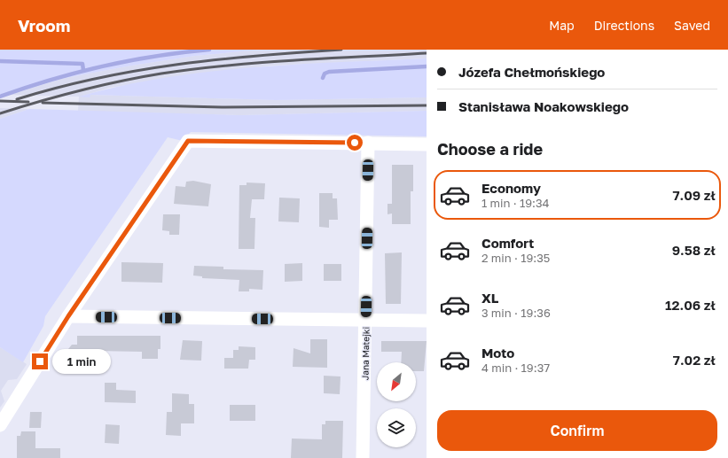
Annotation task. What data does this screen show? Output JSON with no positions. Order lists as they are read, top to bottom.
{
  "streets": {
    "street": ["Jana Matejki"]
  },
  "north": "bottom left",
  "page": {
    "header": "Vroom",
    "nav": ["Map", "Directions", "Saved"],
    "banner": ["Józefa Chełmońskiego", "Stanisława Noakowskiego"],
    "heading": "Choose a ride",
    "list": [
      {
        "name": "Economy",
        "note": "1 min · 19:34",
        "value": "7.09 zł"
      },
      {
        "name": "Comfort",
        "note": "2 min · 19:35",
        "value": "9.58 zł"
      },
      {
        "name": "XL",
        "note": "3 min · 19:36",
        "value": "12.06 zł"
      },
      {
        "name": "Moto",
        "note": "4 min · 19:37",
        "value": "7.02 zł"
      }
    ],
    "bubble": "1 min",
    "buttons": "Confirm"
  }
}
